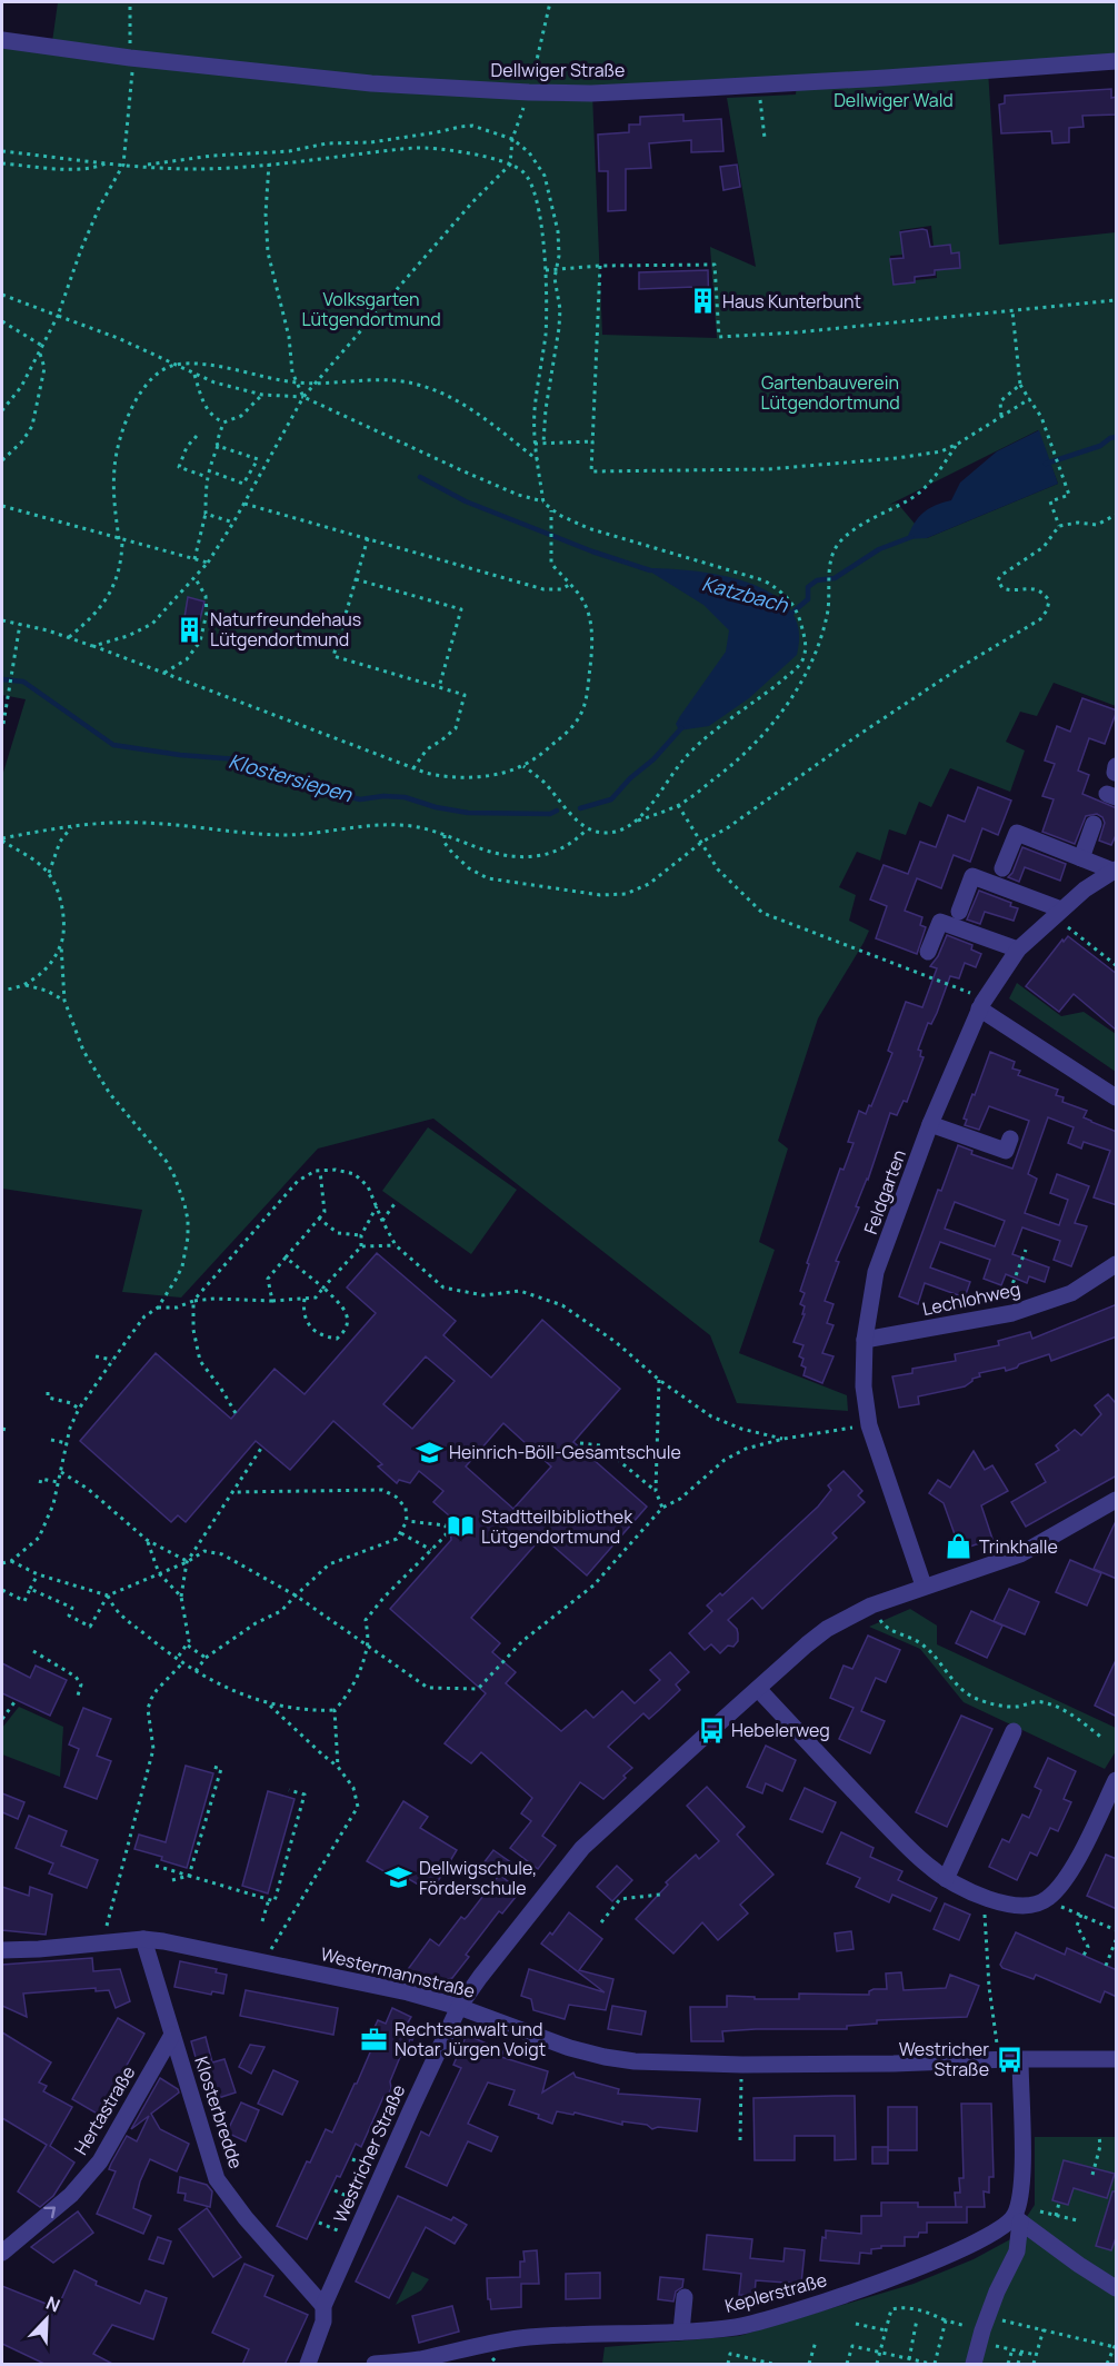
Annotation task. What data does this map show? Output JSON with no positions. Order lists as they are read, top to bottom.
{
  "streets": {
    "street": [
      "Dellwiger Straße",
      "Feldgarten",
      "Lechlohweg",
      "Westermannstraße",
      "Hertastraße",
      "Klosterbredde",
      "Westricher Straße",
      "Keplerstraße"
    ]
  },
  "crossings": [
    ["Feldgarten", "Lechlohweg"],
    ["Feldgarten", "Westricher Straße"],
    ["Westermannstraße", "Klosterbredde"],
    ["Westermannstraße", "Westricher Straße"],
    ["Westermannstraße", "Keplerstraße"],
    ["Hertastraße", "Klosterbredde"],
    ["Klosterbredde", "Westricher Straße"]
  ],
  "one_way": ["Hertastraße"],
  "water": ["Katzbach", "Klostersiepen"],
  "parks": ["Dellwiger Wald", "Volksgarten Lütgendortmund", "Gartenbauverein Lütgendortmund"],
  "places": {
    "building": ["Haus Kunterbunt", "Naturfreundehaus Lütgendortmund"],
    "school or university": ["Heinrich-Böll-Gesamtschule", "Dellwigschule, Förderschule"],
    "library": ["Stadtteilbibliothek Lütgendortmund"],
    "shop": ["Trinkhalle"],
    "bus stop": ["Hebelerweg", "Westricher Straße"],
    "office": ["Rechtsanwalt und Notar Jürgen Voigt"]
  },
  "north": "top right"
}
